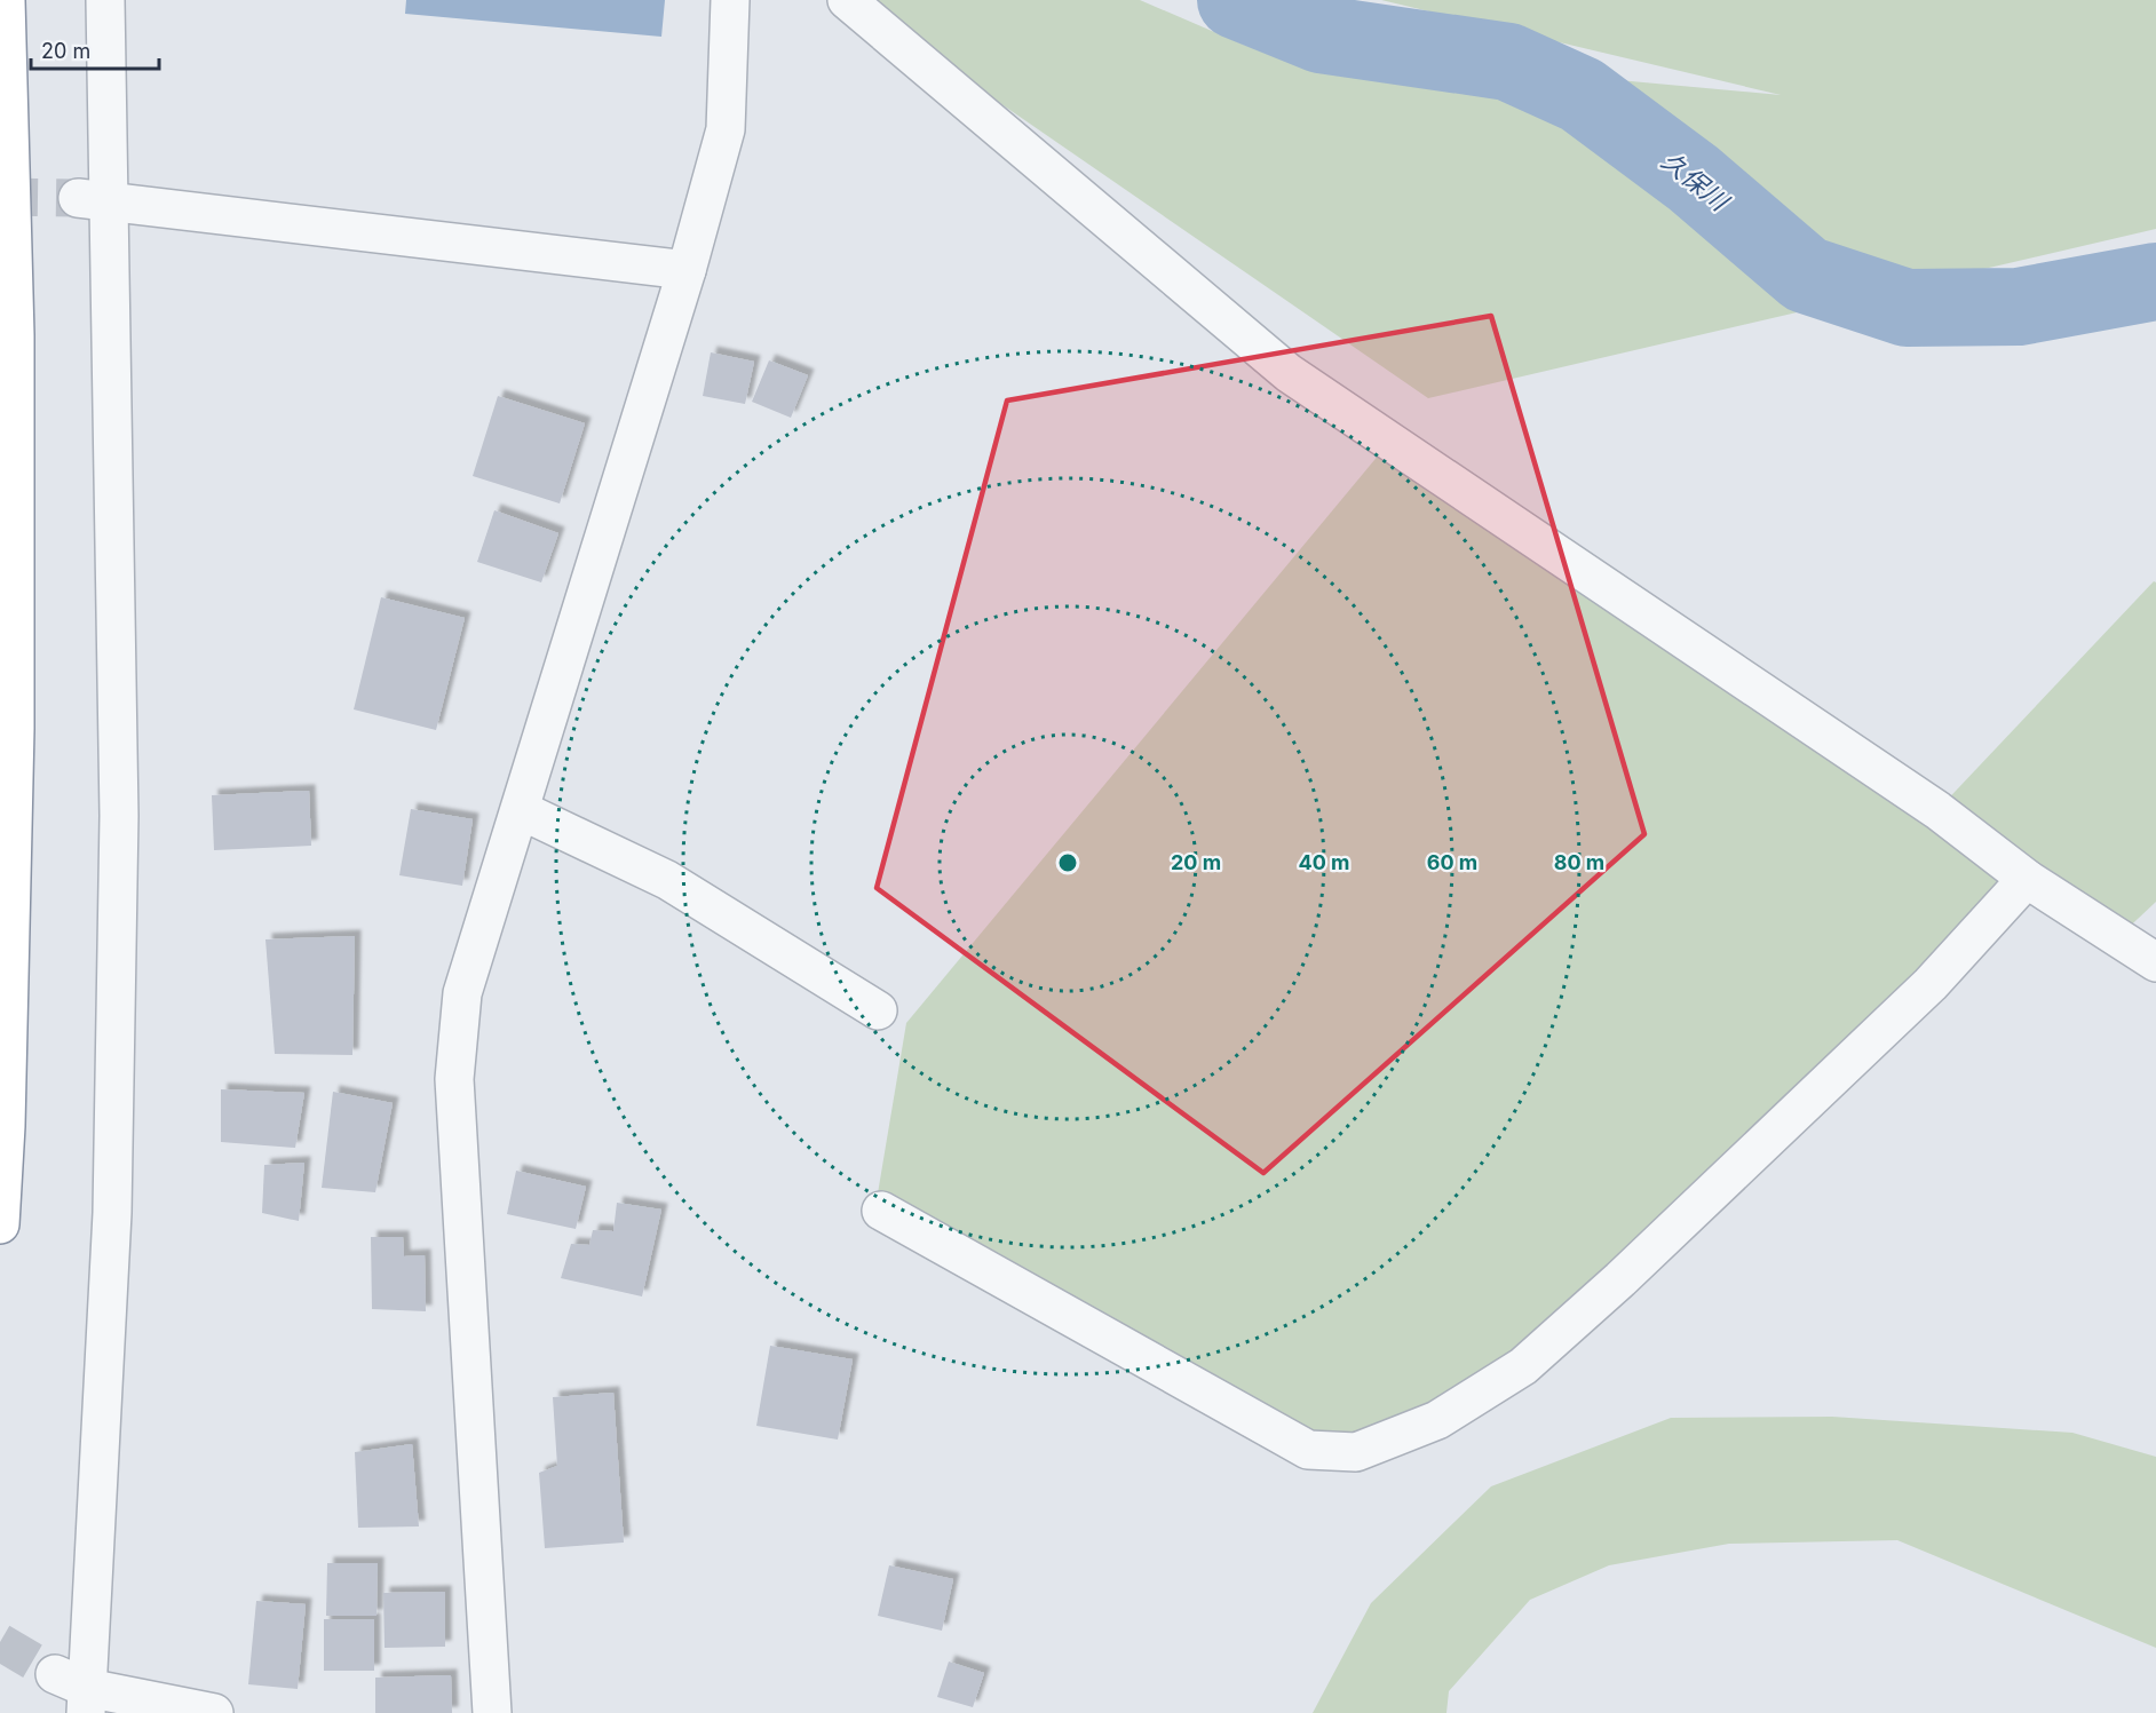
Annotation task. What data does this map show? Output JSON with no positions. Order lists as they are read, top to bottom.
{
  "water": ["久保川"],
  "scale_bar": "20 m",
  "rings": [
    "20 m",
    "40 m",
    "60 m",
    "80 m"
  ]
}
